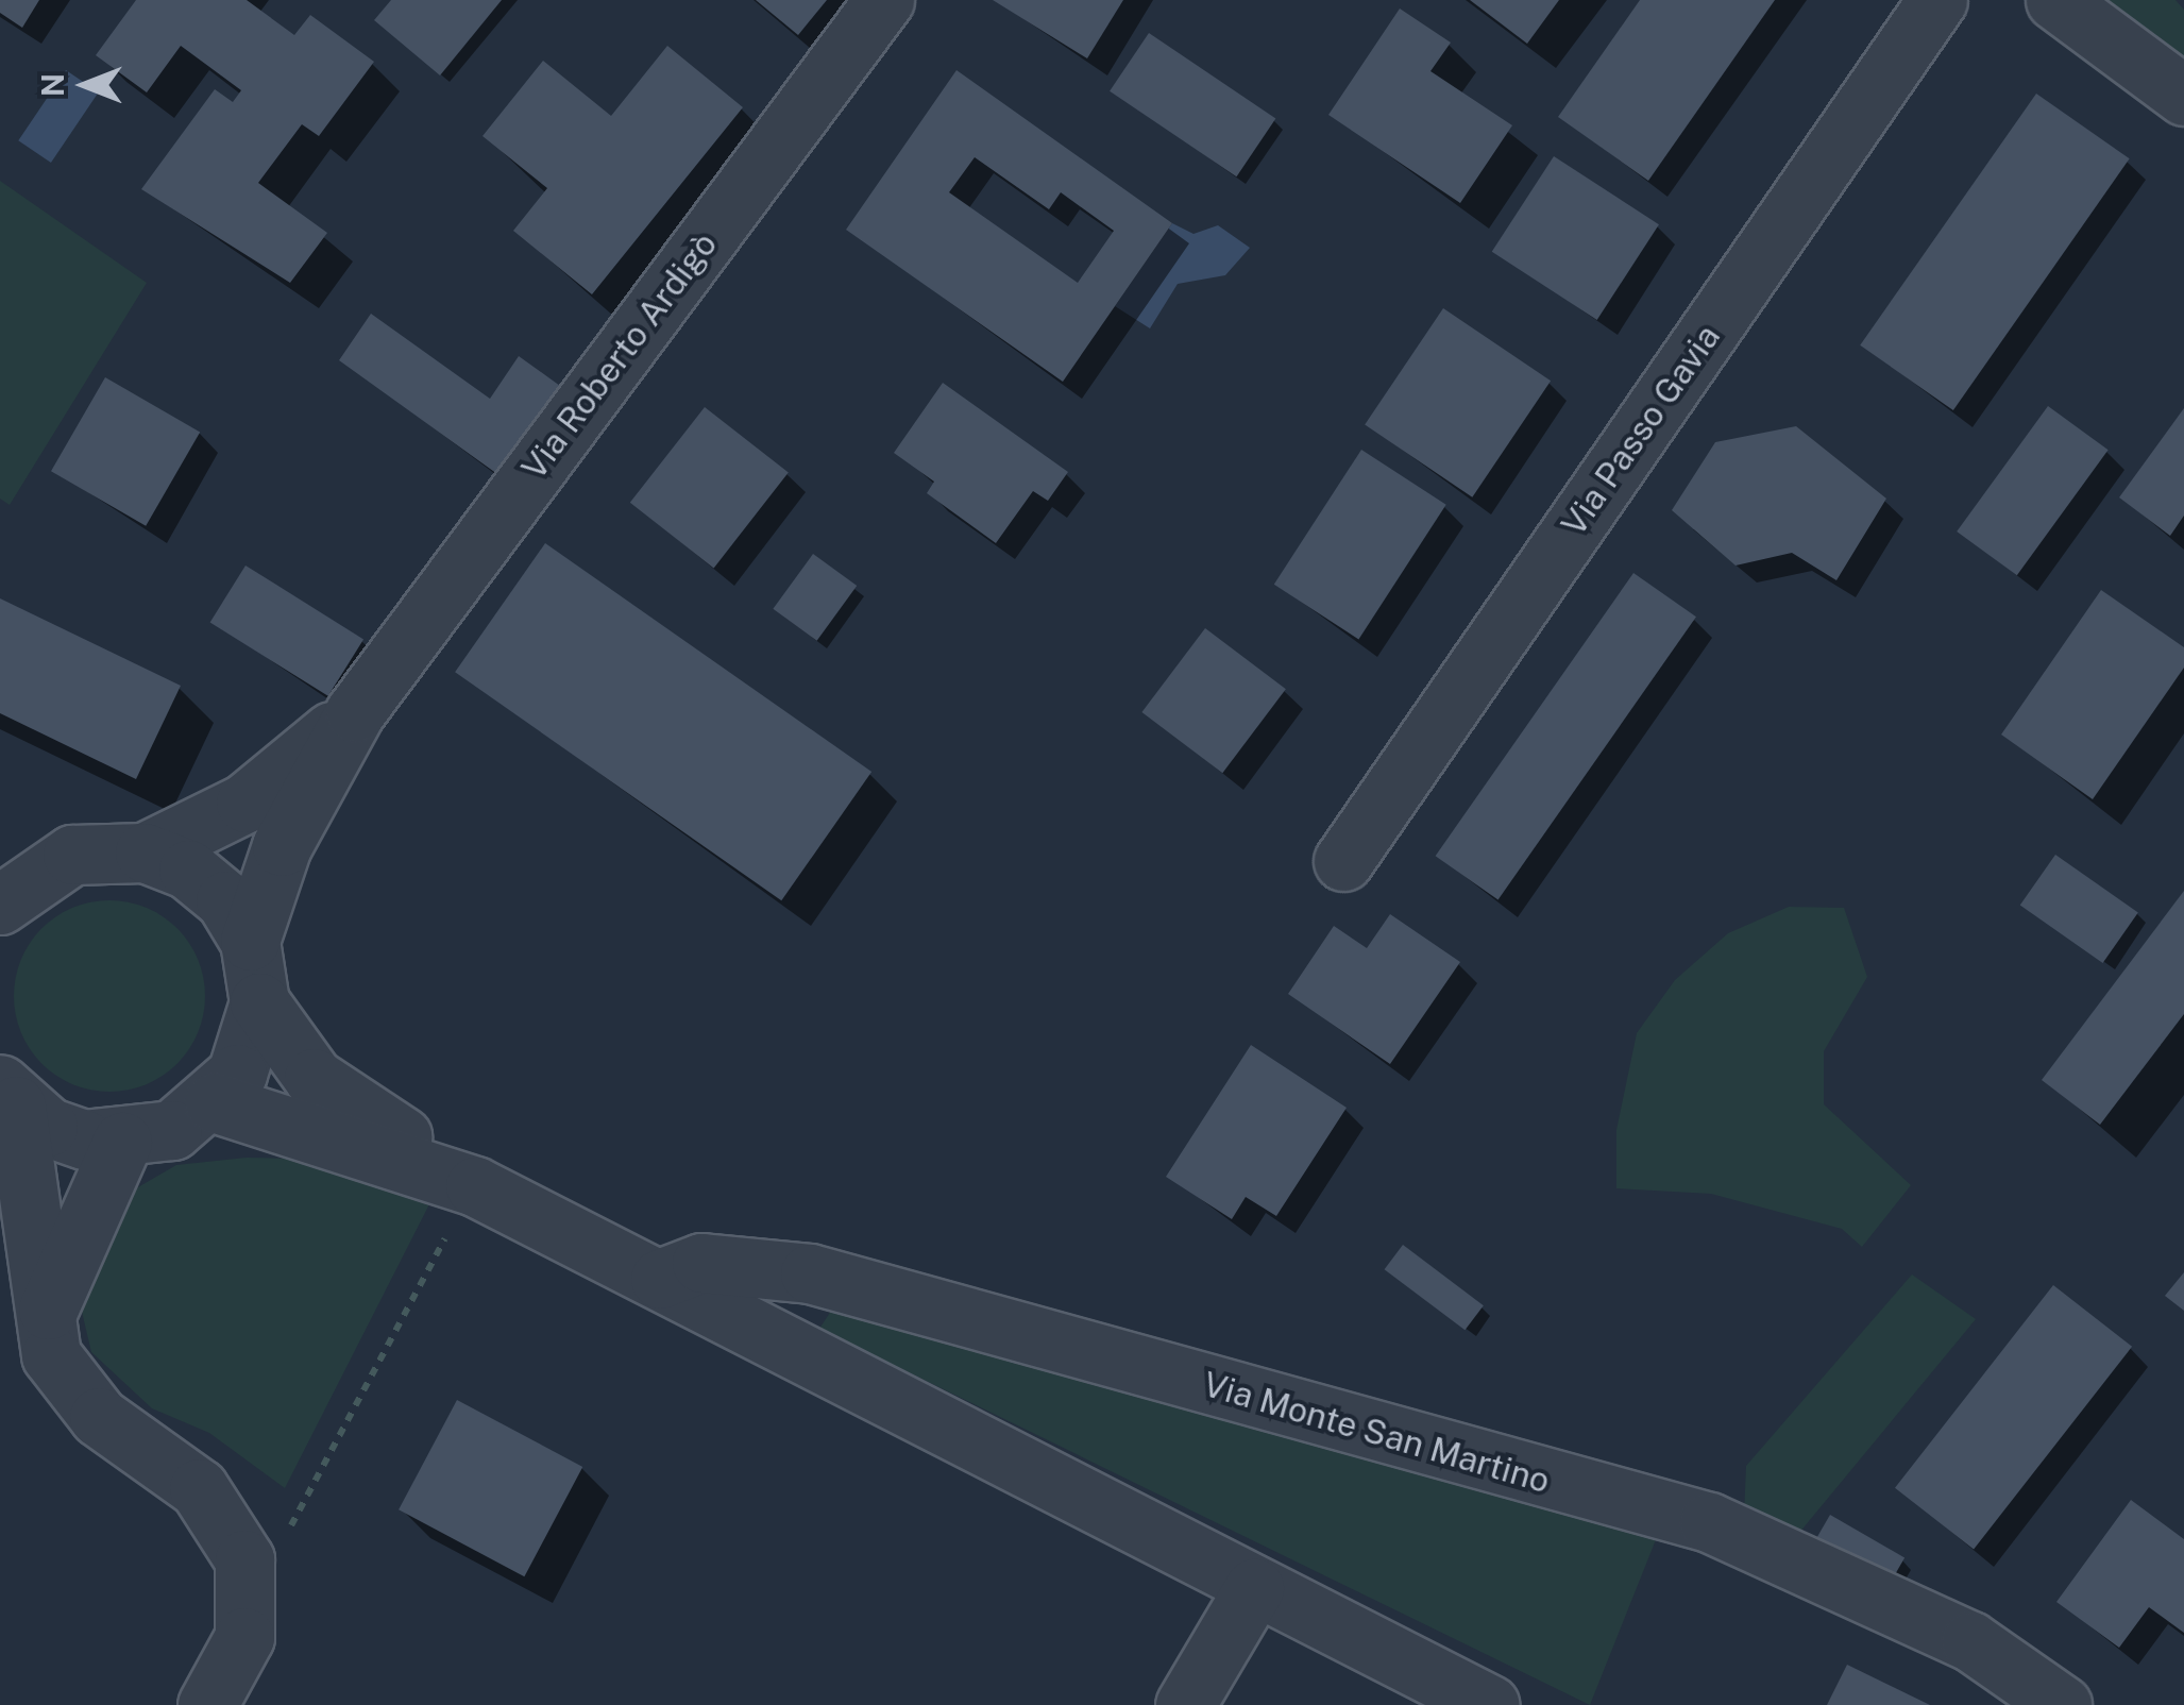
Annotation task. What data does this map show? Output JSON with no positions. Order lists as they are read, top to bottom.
{
  "streets": {
    "street": ["Via Roberto Ardigò", "Via Passo Gavia", "Via Monte San Martino"]
  },
  "north": "left"
}
